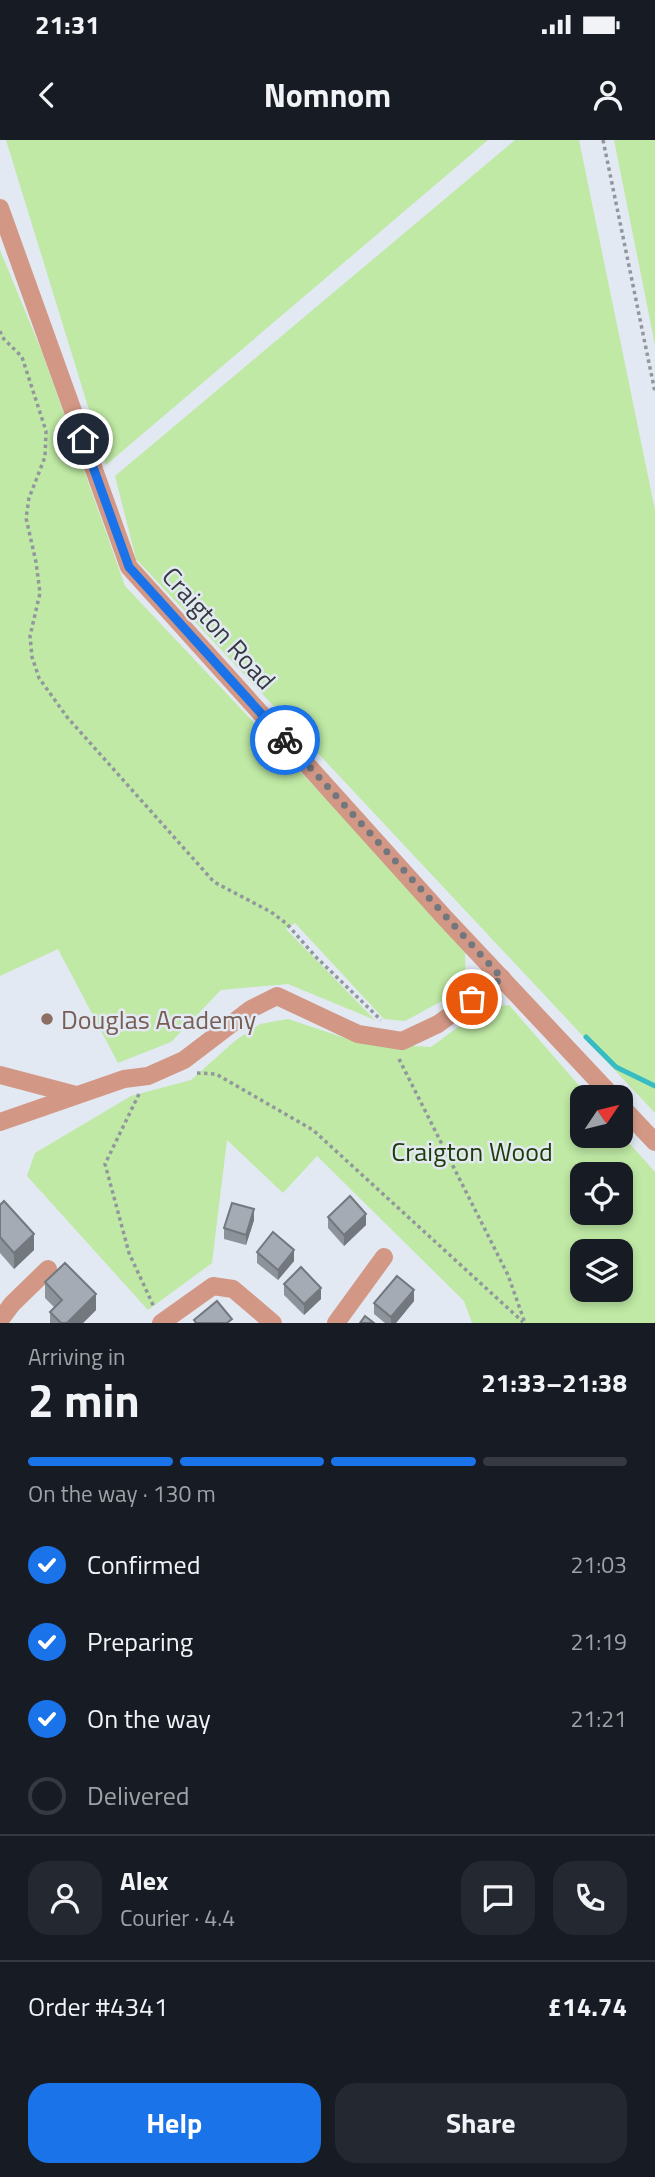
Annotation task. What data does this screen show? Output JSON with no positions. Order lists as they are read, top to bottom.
{
  "streets": {
    "street": ["Craigton Road"]
  },
  "parks": ["Craigton Wood"],
  "places": ["Douglas Academy"],
  "north": "top right",
  "page": {
    "status": "21:31",
    "header": "Nomnom",
    "heading": ["2 min", "Arriving in", "21:33–21:38"],
    "panel": [
      "Alex",
      "Courier · 4.4",
      "Order #4341",
      "£14.74"
    ],
    "bar": "On the way · 130 m",
    "list": [
      ["Confirmed", "21:03"],
      ["Preparing", "21:19"],
      ["On the way", "21:21"],
      "Delivered"
    ],
    "buttons": ["Help", "Share"]
  }
}
